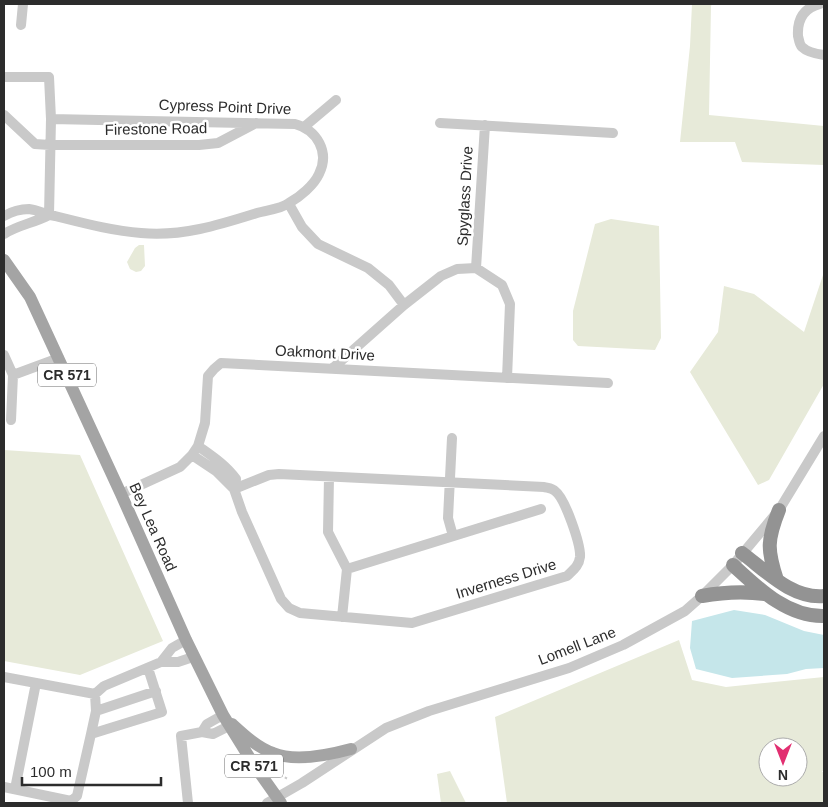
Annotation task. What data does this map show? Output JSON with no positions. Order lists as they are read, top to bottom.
{
  "streets": {
    "main road": ["CR 571", "Bey Lea Road"],
    "street": [
      "Cypress Point Drive",
      "Firestone Road",
      "Spyglass Drive",
      "Oakmont Drive",
      "Inverness Drive",
      "Lomell Lane"
    ]
  },
  "crossings": [
    ["Cypress Point Drive", "Firestone Road"],
    ["Oakmont Drive", "Inverness Drive"],
    ["Bey Lea Road", "Lomell Lane"]
  ],
  "scale_bar": "100 m",
  "north": "bottom"
}
